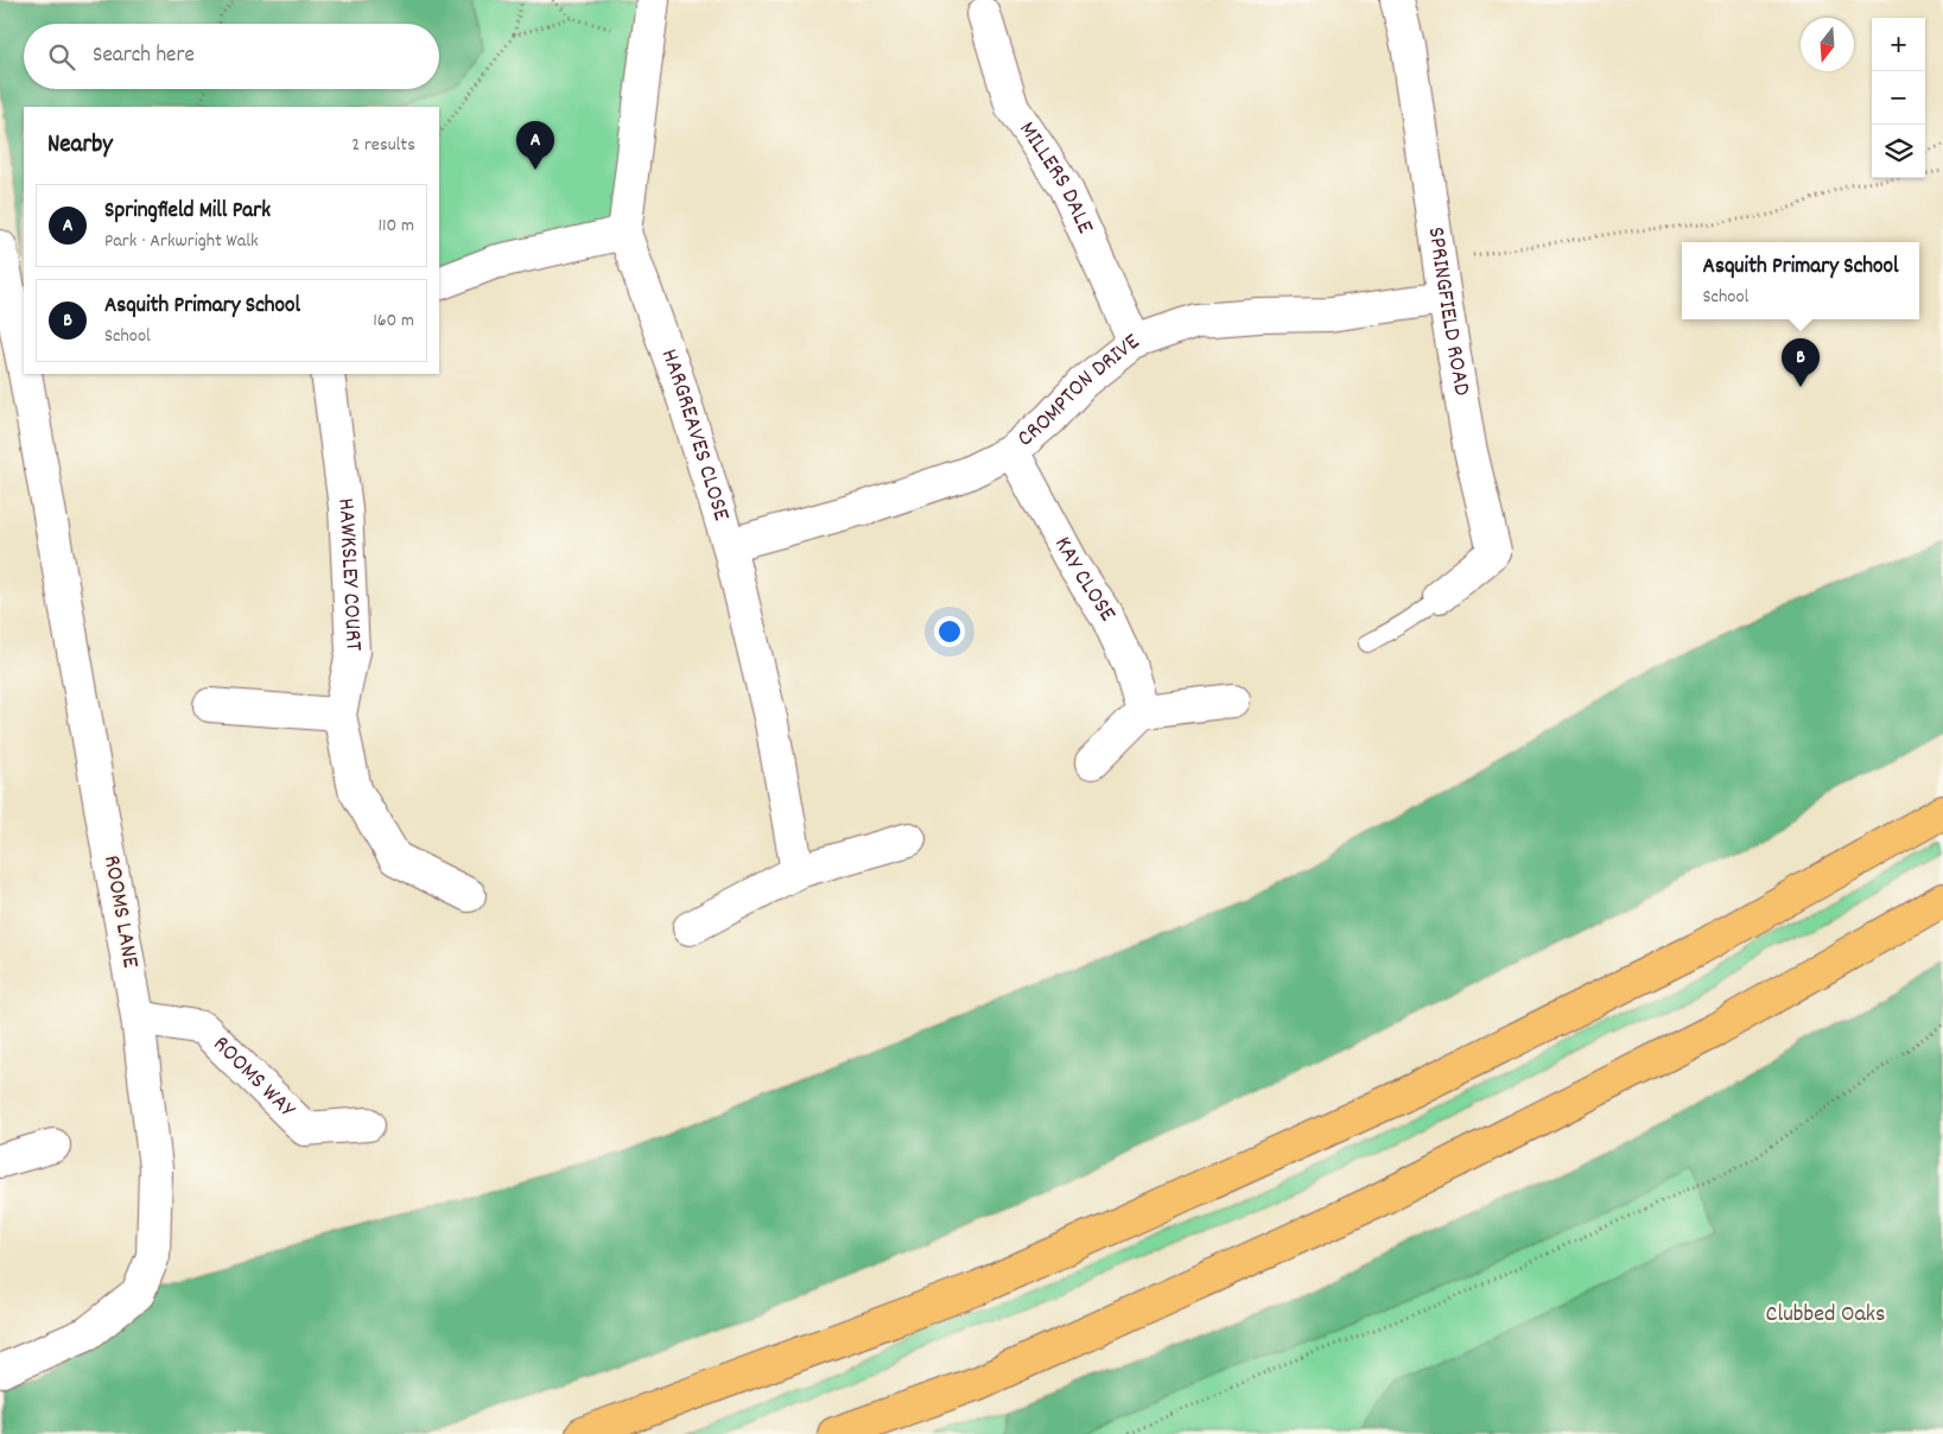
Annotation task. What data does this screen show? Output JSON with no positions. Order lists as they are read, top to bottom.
{
  "streets": {
    "street": [
      "MILLERS DALE",
      "SPRINGFIELD ROAD",
      "CROMPTON DRIVE",
      "HARGREAVES CLOSE",
      "HAWKSLEY COURT",
      "KAY CLOSE",
      "ROOMS LANE",
      "ROOMS WAY"
    ]
  },
  "crossings": [
    ["MILLERS DALE", "CROMPTON DRIVE"],
    ["SPRINGFIELD ROAD", "CROMPTON DRIVE"],
    ["CROMPTON DRIVE", "HARGREAVES CLOSE"],
    ["CROMPTON DRIVE", "KAY CLOSE"],
    ["ROOMS LANE", "ROOMS WAY"]
  ],
  "parks": ["Clubbed Oaks"],
  "north": "bottom",
  "page": {
    "map_buttons": ["+", "−"],
    "search": "Search here",
    "heading": ["Nearby", "2 results"],
    "pins": ["A", "B"],
    "list": [
      {
        "mark": "A",
        "name": "Springfield Mill Park",
        "note": "Park · Arkwright Walk",
        "value": "110 m"
      },
      {
        "mark": "B",
        "name": "Asquith Primary School",
        "note": "School",
        "value": "160 m"
      }
    ],
    "popup": ["Asquith Primary School", "School"]
  }
}
